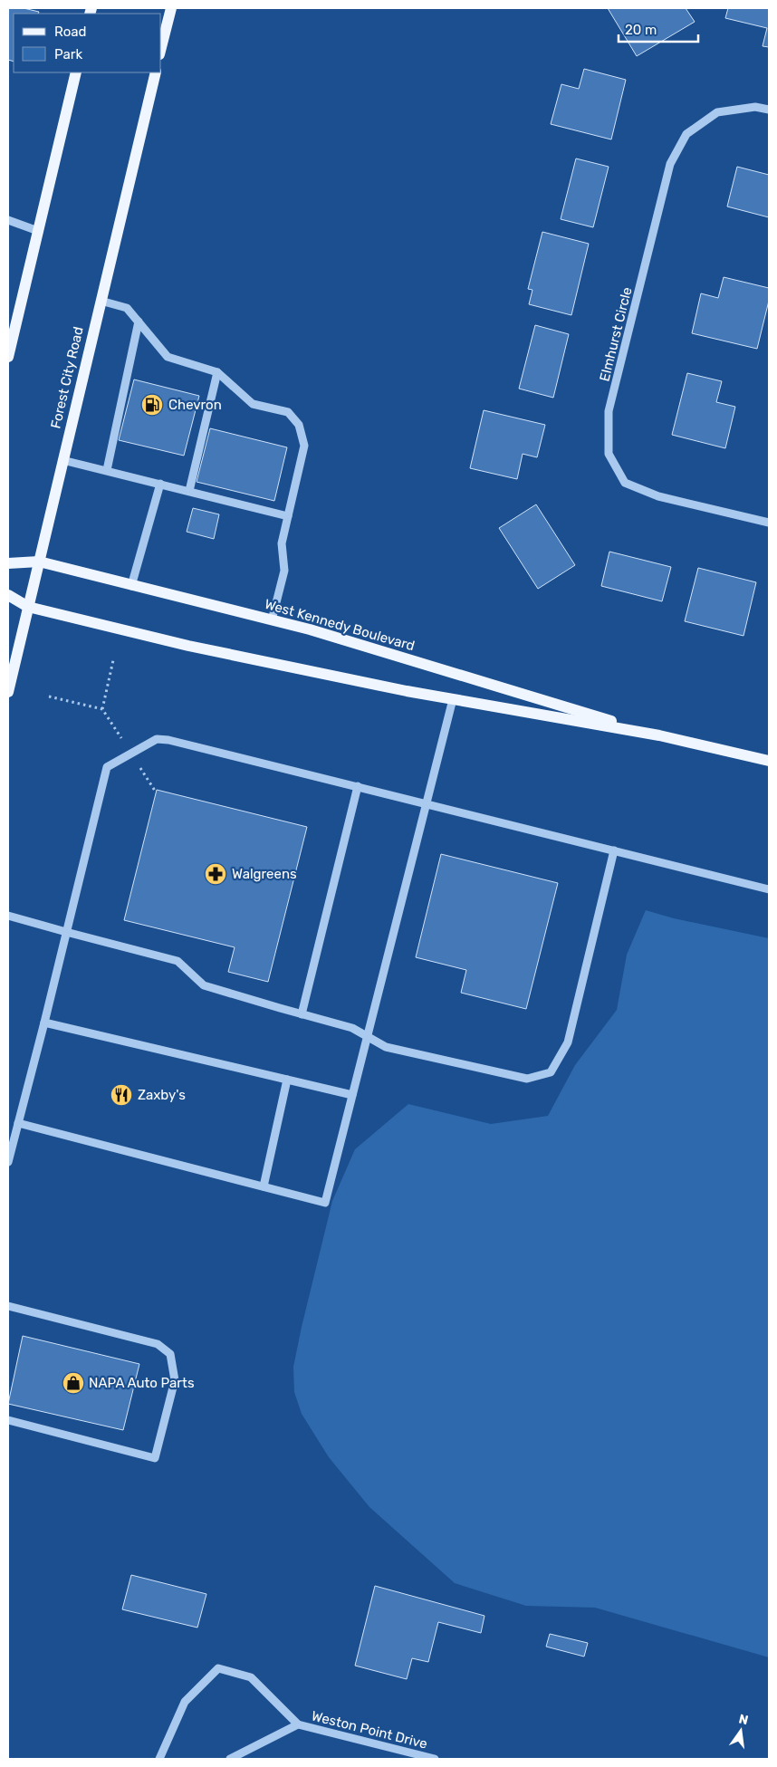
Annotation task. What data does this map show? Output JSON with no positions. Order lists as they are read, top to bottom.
{
  "streets": {
    "main road": ["Forest City Road", "West Kennedy Boulevard"],
    "street": ["Elmhurst Circle", "Weston Point Drive"]
  },
  "crossings": [
    ["Forest City Road", "West Kennedy Boulevard"]
  ],
  "places": {
    "fuel station": ["Chevron"],
    "pharmacy": ["Walgreens"],
    "restaurant": ["Zaxby's"],
    "shop": ["NAPA Auto Parts"]
  },
  "legend": ["Road", "Park"],
  "scale_bar": "20 m",
  "north": "top"
}
